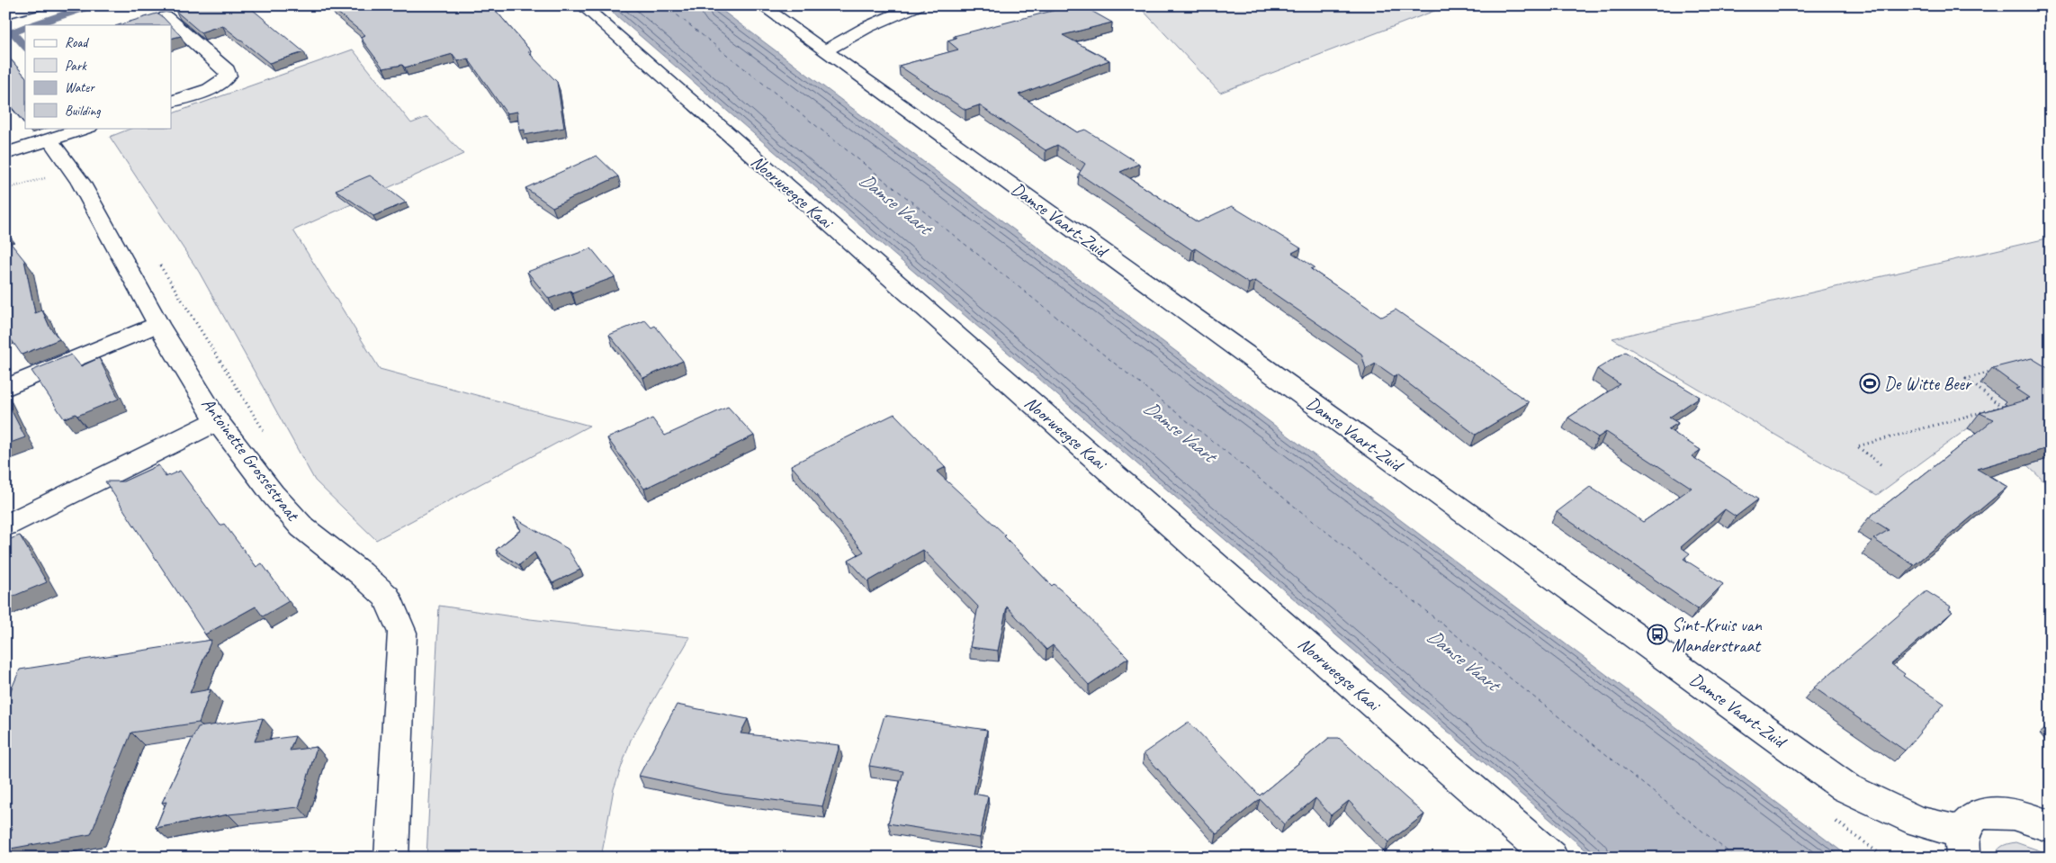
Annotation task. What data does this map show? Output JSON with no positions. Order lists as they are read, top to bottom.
{
  "streets": {
    "street": ["Noorweegse Kaai", "Damse Vaart-Zuid", "Antoinette Grosséstraat"]
  },
  "water": ["Damse Vaart"],
  "places": {
    "sports": ["De Witte Beer"],
    "bus stop": ["Sint-Kruis van Manderstraat"]
  },
  "legend": [
    "Road",
    "Park",
    "Water",
    "Building"
  ]
}
